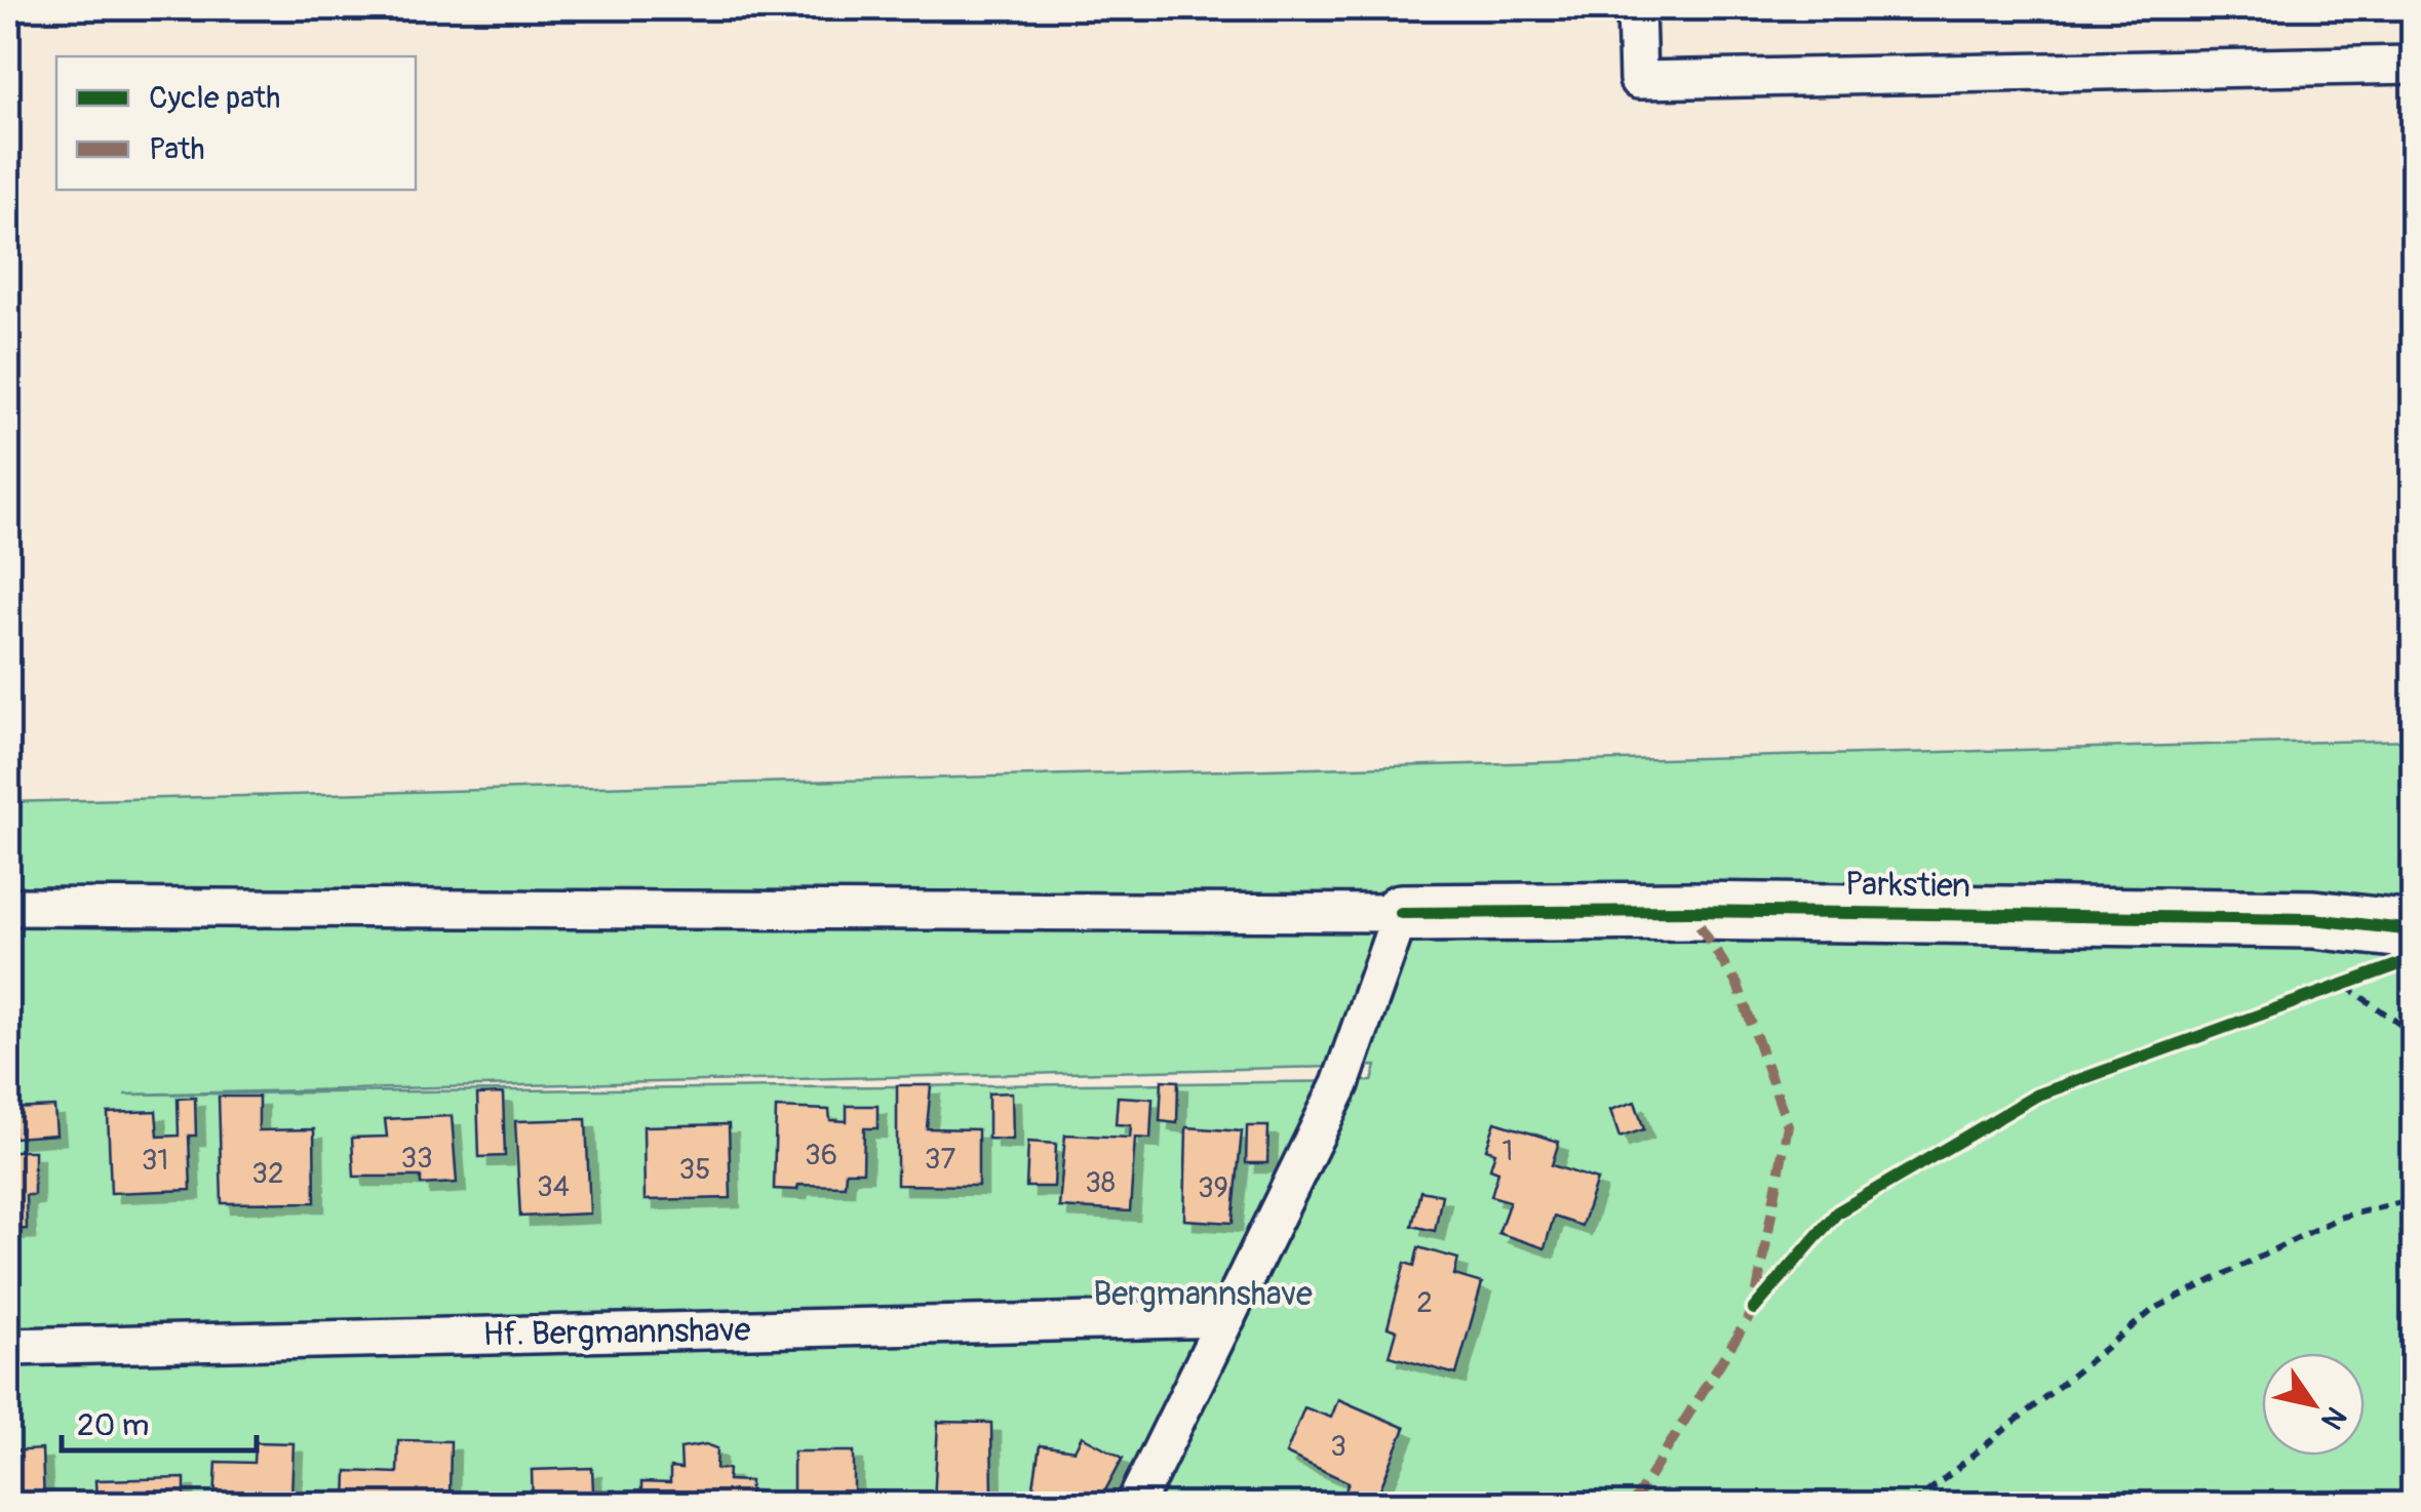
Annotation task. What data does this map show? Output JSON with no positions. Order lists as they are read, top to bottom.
{
  "streets": {
    "street": ["Parkstien"],
    "lane": ["Hf. Bergmannshave"]
  },
  "parks": ["Bergmannshave"],
  "house_numbers": [
    "1",
    "36",
    "33",
    "37",
    "31",
    "35",
    "32",
    "38",
    "34",
    "39",
    "2",
    "3"
  ],
  "legend": ["Cycle path", "Path"],
  "scale_bar": "20 m",
  "north": "bottom right"
}
